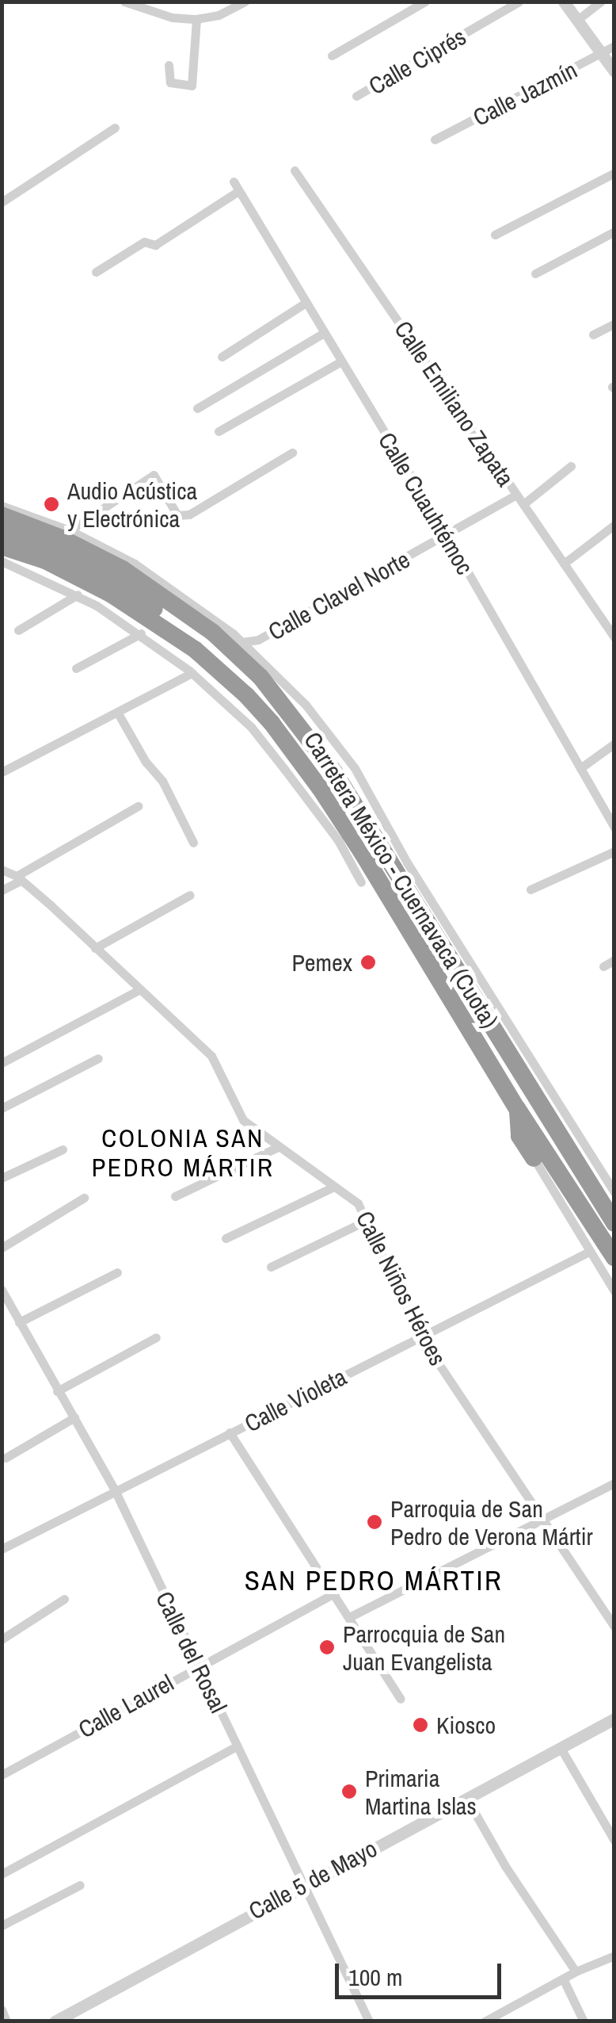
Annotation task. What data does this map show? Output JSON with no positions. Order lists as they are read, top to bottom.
{
  "streets": {
    "highway": ["Carretera México - Cuernavaca (Cuota)"],
    "street": [
      "Calle Ciprés",
      "Calle Jazmín",
      "Calle Emiliano Zapata",
      "Calle Cuauhtémoc",
      "Calle Clavel Norte",
      "Calle Niños Héroes",
      "Calle Violeta",
      "Calle del Rosal",
      "Calle Laurel",
      "Calle 5 de Mayo"
    ]
  },
  "crossings": [
    ["Calle Emiliano Zapata", "Calle Clavel Norte"],
    ["Calle Cuauhtémoc", "Calle Clavel Norte"],
    ["Calle Niños Héroes", "Calle Violeta"],
    ["Calle Violeta", "Calle del Rosal"],
    ["Calle del Rosal", "Calle Laurel"],
    ["Calle del Rosal", "Calle 5 de Mayo"]
  ],
  "districts": ["COLONIA SAN PEDRO MÁRTIR", "SAN PEDRO MÁRTIR"],
  "places": [
    "Audio Acústica y Electrónica",
    "Pemex",
    "Parroquia de San Pedro de Verona Mártir",
    "Parrocquia de San Juan Evangelista",
    "Kiosco",
    "Primaria Martina Islas"
  ],
  "scale_bar": "100 m"
}
